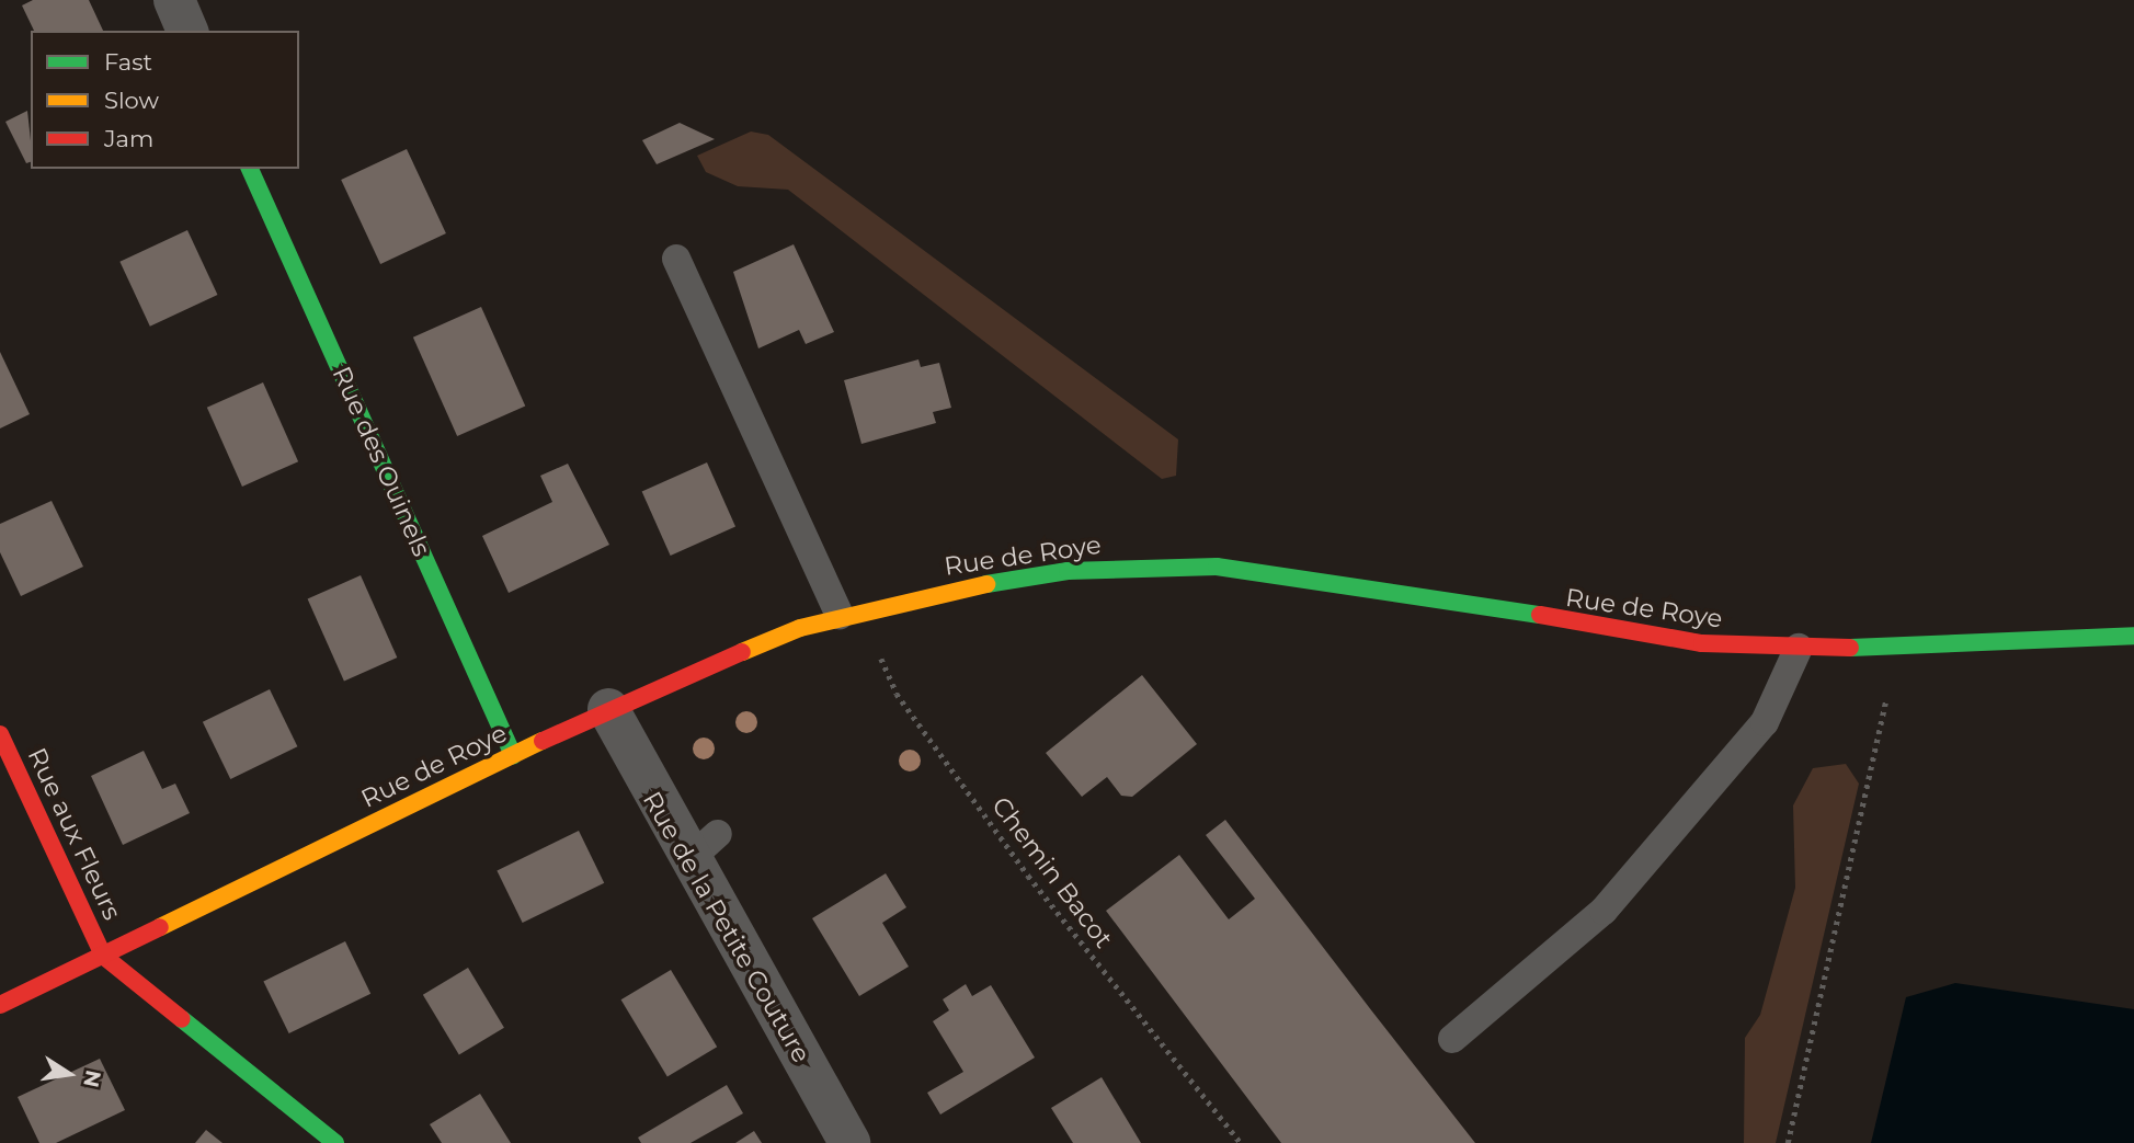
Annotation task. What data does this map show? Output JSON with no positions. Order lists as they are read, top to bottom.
{
  "streets": {
    "main road": ["Rue des Ouinels", "Rue de Roye", "Rue aux Fleurs"],
    "street": ["Rue de la Petite Couture"],
    "path": ["Chemin Bacot"]
  },
  "crossings": [
    ["Rue des Ouinels", "Rue de Roye"],
    ["Rue de Roye", "Rue aux Fleurs"],
    ["Rue de Roye", "Chemin Bacot"],
    ["Rue de Roye", "Rue de la Petite Couture"]
  ],
  "legend": ["Fast", "Slow", "Jam"],
  "north": "right"
}
